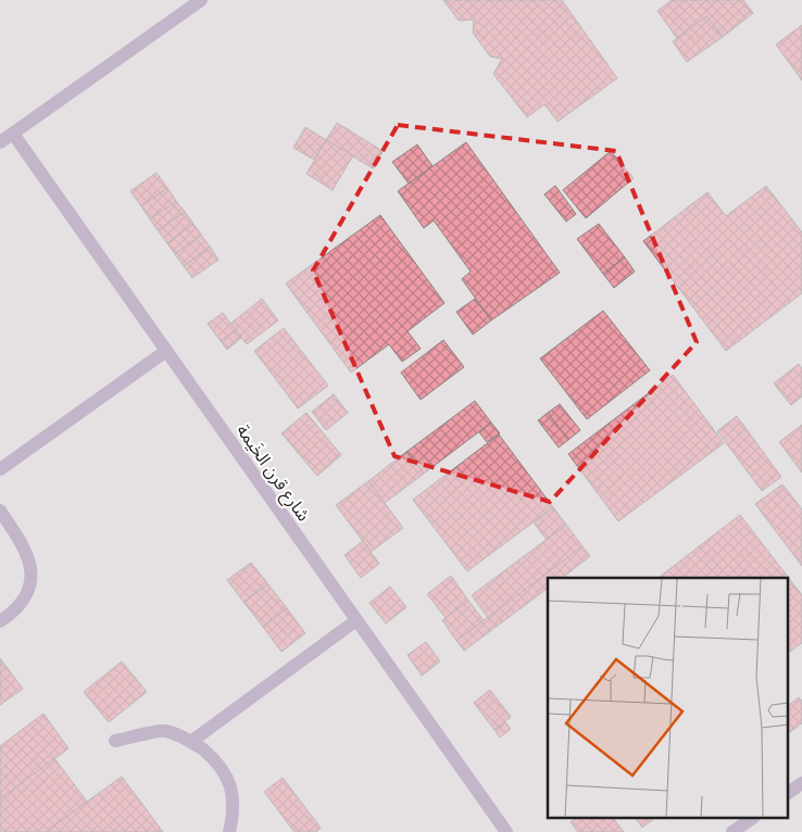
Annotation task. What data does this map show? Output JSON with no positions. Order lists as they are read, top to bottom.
{
  "streets": {
    "street": ["شارع قرن الخَيمة"]
  }
}
